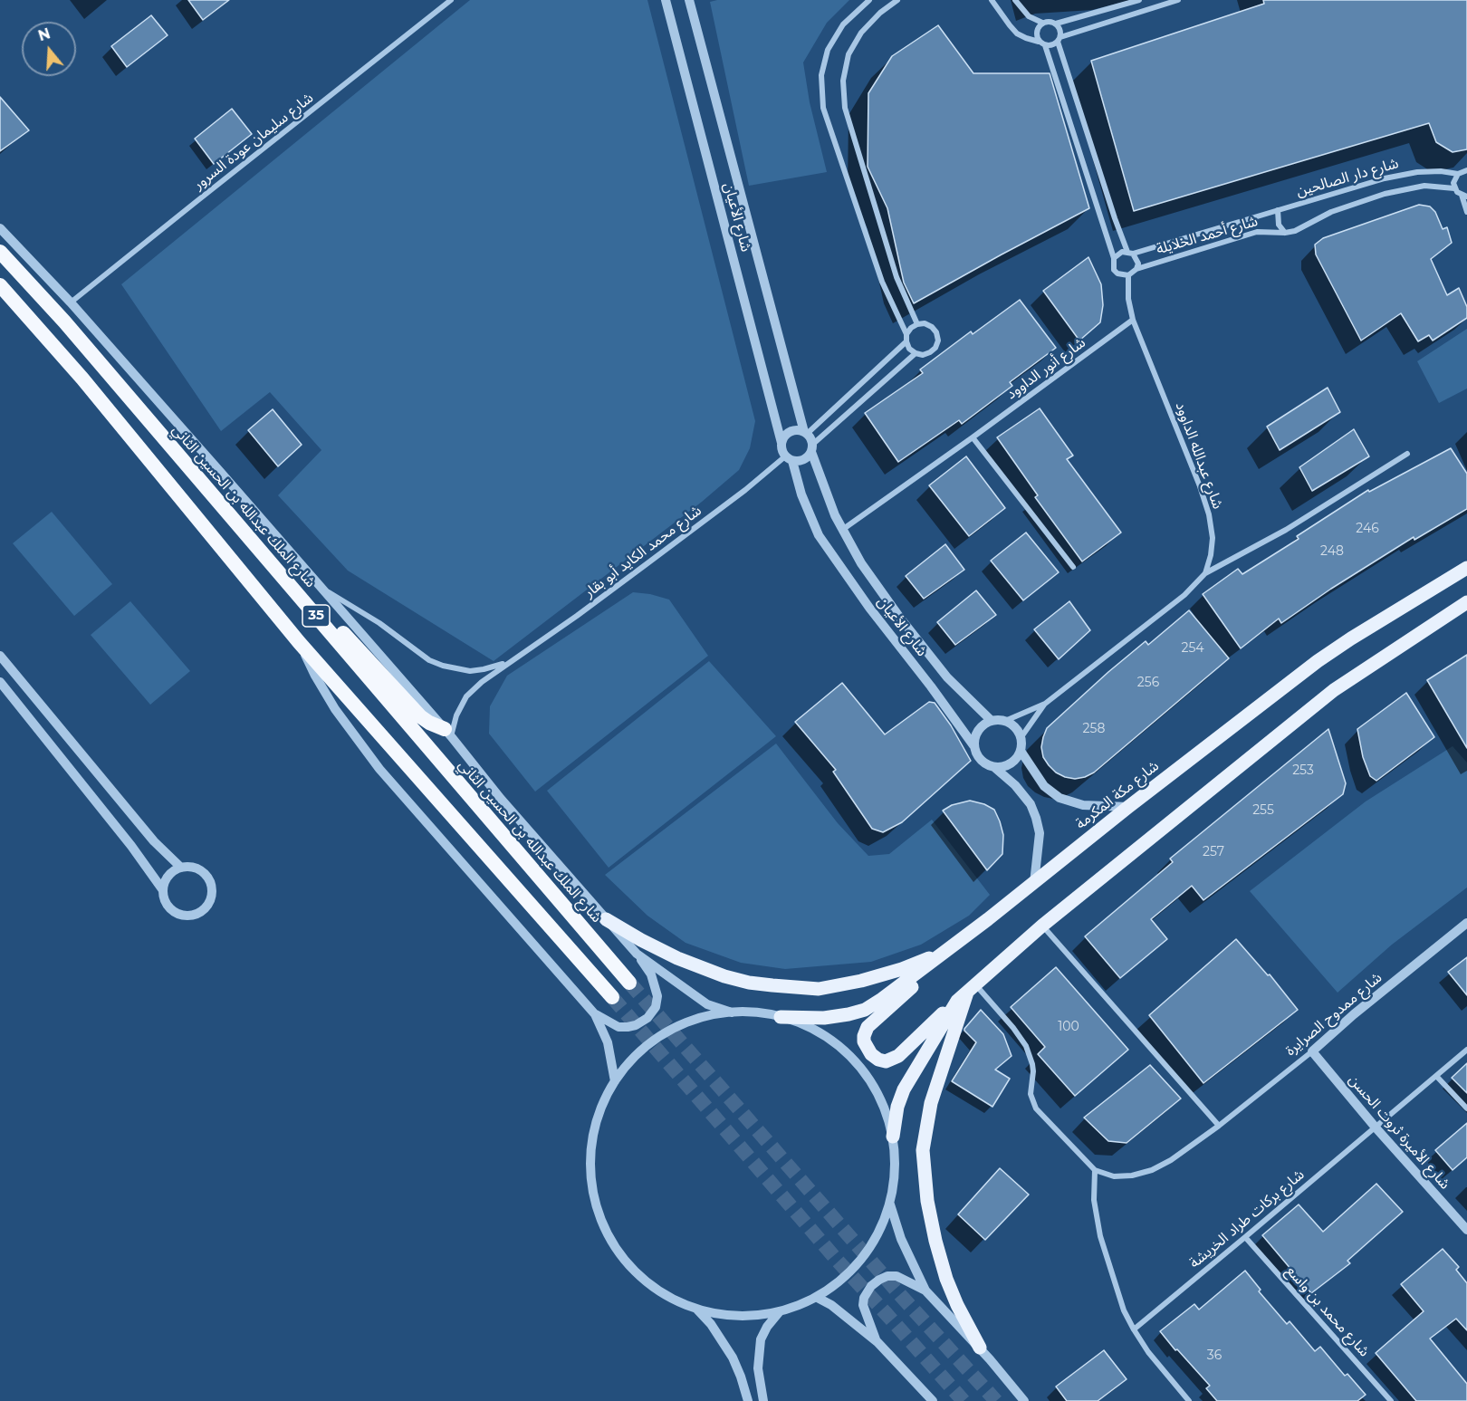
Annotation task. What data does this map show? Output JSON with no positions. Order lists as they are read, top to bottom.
{
  "streets": {
    "highway": ["شارع الملك عبدالله بن الحسين الثاني", "35"],
    "main road": ["شارع مكة المكرمة"],
    "street": [
      "شارع سليمان عودة السرور",
      "شارع دار الصالحين",
      "شارع الأعيان",
      "شارع أحمد الخلايلة",
      "شارع أنور الداوود",
      "شارع عبدالله الداوود",
      "شارع محمد الكايد أبو بقار",
      "شارع ممدوح الصرايرة",
      "شارع الأميرة ثروت الحسن",
      "شارع بركات طراد الخريشة",
      "شارع محمد بن واسع"
    ]
  },
  "crossings": [
    ["شارع سليمان عودة السرور", "شارع الملك عبدالله بن الحسين الثاني"],
    ["شارع دار الصالحين", "شارع أحمد الخلايلة"],
    ["شارع الأعيان", "شارع أنور الداوود"],
    ["شارع الأعيان", "شارع محمد الكايد أبو بقار"],
    ["شارع أحمد الخلايلة", "شارع عبدالله الداوود"],
    ["شارع أنور الداوود", "شارع عبدالله الداوود"],
    ["شارع الملك عبدالله بن الحسين الثاني", "شارع محمد الكايد أبو بقار"],
    ["شارع ممدوح الصرايرة", "شارع الأميرة ثروت الحسن"],
    ["شارع الأميرة ثروت الحسن", "شارع بركات طراد الخريشة"],
    ["شارع بركات طراد الخريشة", "شارع محمد بن واسع"]
  ],
  "house_numbers": [
    "246",
    "248",
    "254",
    "256",
    "258",
    "253",
    "255",
    "257",
    "100",
    "36"
  ],
  "north": "top"
}
